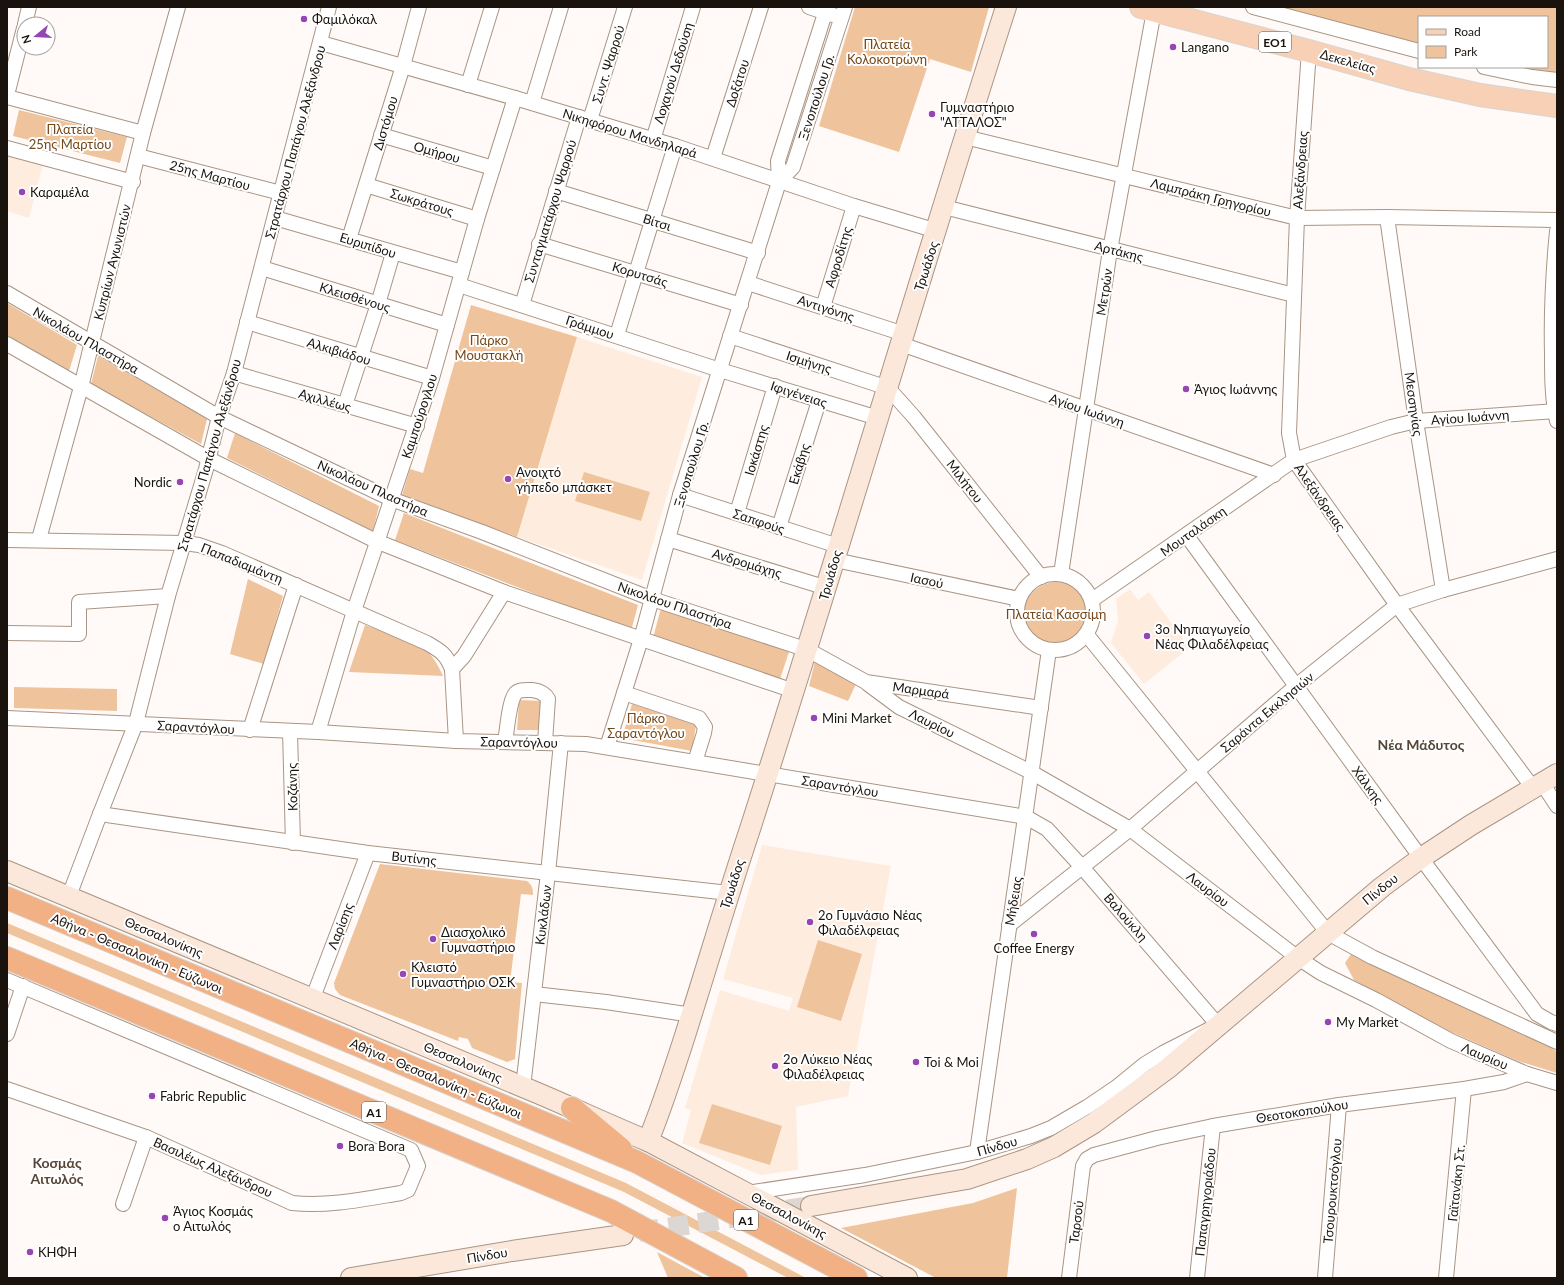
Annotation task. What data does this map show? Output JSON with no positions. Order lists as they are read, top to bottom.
{
  "streets": {
    "highway": ["Αθήνα - Θεσσαλονίκη - Εύζωνοι", "Α1"],
    "main road": ["ΕΟ1", "Δεκελείας"],
    "street": [
      "Συντ. Ψαρρού",
      "Λοχαγού Δεδούση",
      "Δοξάτου",
      "Ξενoπούλου Γρ.",
      "Διστόμου",
      "Νικηφόρου Μανδηλαρά",
      "Στρατάρχου Παπάγου Αλεξάνδρου",
      "Ομήρου",
      "Αλεξάνδρειας",
      "25ης Μαρτίου",
      "Λαμπράκη Γρηγορίου",
      "Σωκράτους",
      "Συνταγματάρχου Ψαρρού",
      "Βίτσι",
      "Ευριπίδου",
      "Αρτάκης",
      "Αφροδίτης",
      "Κυπρίων Αγωνιστών",
      "Τρωάδος",
      "Κορυτσάς",
      "Μετρών",
      "Κλεισθένους",
      "Αντιγόνης",
      "Γράμμου",
      "Νικολάου Πλαστήρα",
      "Αλκιβιάδου",
      "Ισμήνης",
      "Ιφιγένειας",
      "Αχιλλέως",
      "Μεσσηνίας",
      "Αγίου Ιωάννη",
      "Καμπούρογλου",
      "Ιοκάστης",
      "Εκάβης",
      "Μιλήτου",
      "Σαπφούς",
      "Μουταλάσκη",
      "Παπαδιαμάντη",
      "Ανδρομάχης",
      "Ιασού",
      "Μαρμαρά",
      "Σαράντα Εκκλησιών",
      "Λαυρίου",
      "Σαραντόγλου",
      "Χάλκης",
      "Κοζάνης",
      "Βυτίνης",
      "Πίνδου",
      "Μήδειας",
      "Κυκλάδων",
      "Βαλούκλη",
      "Λαρίσης",
      "Θεσσαλονίκης",
      "Θεοτοκοπούλου",
      "Βασιλέως Αλεξάνδρου",
      "Γαϊτανάκη Στ.",
      "Τσουρουκτσόγλου",
      "Παπαγρηγοριάδου",
      "Ταρσού"
    ]
  },
  "crossings": [
    ["Δεκελείας", "Αλεξάνδρειας"],
    ["Δεκελείας", "Μετρών"],
    ["Συντ. Ψαρρού", "Νικηφόρου Μανδηλαρά"],
    ["Συντ. Ψαρρού", "Συνταγματάρχου Ψαρρού"],
    ["Λοχαγού Δεδούση", "Νικηφόρου Μανδηλαρά"],
    ["Δοξάτου", "Νικηφόρου Μανδηλαρά"],
    ["Ξενoπούλου Γρ.", "Νικηφόρου Μανδηλαρά"],
    ["Ξενoπούλου Γρ.", "Βίτσι"],
    ["Ξενoπούλου Γρ.", "Κορυτσάς"],
    ["Ξενoπούλου Γρ.", "Αντιγόνης"],
    ["Ξενoπούλου Γρ.", "Γράμμου"],
    ["Ξενoπούλου Γρ.", "Νικολάου Πλαστήρα"],
    ["Ξενoπούλου Γρ.", "Ισμήνης"],
    ["Ξενoπούλου Γρ.", "Ιφιγένειας"],
    ["Ξενoπούλου Γρ.", "Σαπφούς"],
    ["Ξενoπούλου Γρ.", "Ανδρομάχης"],
    ["Ξενoπούλου Γρ.", "Σαραντόγλου"],
    ["Διστόμου", "Νικηφόρου Μανδηλαρά"],
    ["Διστόμου", "Ομήρου"],
    ["Διστόμου", "Σωκράτους"],
    ["Διστόμου", "Ευριπίδου"],
    ["Νικηφόρου Μανδηλαρά", "Στρατάρχου Παπάγου Αλεξάνδρου"],
    ["Νικηφόρου Μανδηλαρά", "Συνταγματάρχου Ψαρρού"],
    ["Νικηφόρου Μανδηλαρά", "Αφροδίτης"],
    ["Νικηφόρου Μανδηλαρά", "Τρωάδος"],
    ["Νικηφόρου Μανδηλαρά", "Καμπούρογλου"],
    ["Στρατάρχου Παπάγου Αλεξάνδρου", "25ης Μαρτίου"],
    ["Στρατάρχου Παπάγου Αλεξάνδρου", "Ευριπίδου"],
    ["Στρατάρχου Παπάγου Αλεξάνδρου", "Κλεισθένους"],
    ["Στρατάρχου Παπάγου Αλεξάνδρου", "Νικολάου Πλαστήρα"],
    ["Στρατάρχου Παπάγου Αλεξάνδρου", "Αλκιβιάδου"],
    ["Στρατάρχου Παπάγου Αλεξάνδρου", "Αχιλλέως"],
    ["Στρατάρχου Παπάγου Αλεξάνδρου", "Παπαδιαμάντη"],
    ["Στρατάρχου Παπάγου Αλεξάνδρου", "Σαραντόγλου"],
    ["Στρατάρχου Παπάγου Αλεξάνδρου", "Βυτίνης"],
    ["Στρατάρχου Παπάγου Αλεξάνδρου", "Θεσσαλονίκης"],
    ["Ομήρου", "Καμπούρογλου"],
    ["Αλεξάνδρειας", "Λαμπράκη Γρηγορίου"],
    ["Αλεξάνδρειας", "Αρτάκης"],
    ["Αλεξάνδρειας", "Αγίου Ιωάννη"],
    ["Αλεξάνδρειας", "Μουταλάσκη"],
    ["Αλεξάνδρειας", "Σαράντα Εκκλησιών"],
    ["Αλεξάνδρειας", "Πίνδου"],
    ["25ης Μαρτίου", "Κυπρίων Αγωνιστών"],
    ["Λαμπράκη Γρηγορίου", "Τρωάδος"],
    ["Λαμπράκη Γρηγορίου", "Μετρών"],
    ["Λαμπράκη Γρηγορίου", "Μεσσηνίας"],
    ["Σωκράτους", "Καμπούρογλου"],
    ["Συνταγματάρχου Ψαρρού", "Βίτσι"],
    ["Συνταγματάρχου Ψαρρού", "Κορυτσάς"],
    ["Συνταγματάρχου Ψαρρού", "Γράμμου"],
    ["Ευριπίδου", "Γράμμου"],
    ["Ευριπίδου", "Καμπούρογλου"],
    ["Αρτάκης", "Τρωάδος"],
    ["Αρτάκης", "Μετρών"],
    ["Αφροδίτης", "Αντιγόνης"],
    ["Κυπρίων Αγωνιστών", "Νικολάου Πλαστήρα"],
    ["Κυπρίων Αγωνιστών", "Παπαδιαμάντη"],
    ["Τρωάδος", "Αντιγόνης"],
    ["Τρωάδος", "Νικολάου Πλαστήρα"],
    ["Τρωάδος", "Ισμήνης"],
    ["Τρωάδος", "Ιφιγένειας"],
    ["Τρωάδος", "Αγίου Ιωάννη"],
    ["Τρωάδος", "Μιλήτου"],
    ["Τρωάδος", "Σαπφούς"],
    ["Τρωάδος", "Ανδρομάχης"],
    ["Τρωάδος", "Ιασού"],
    ["Τρωάδος", "Μαρμαρά"],
    ["Τρωάδος", "Σαραντόγλου"],
    ["Τρωάδος", "Βυτίνης"],
    ["Τρωάδος", "Θεσσαλονίκης"],
    ["Μετρών", "Αγίου Ιωάννη"],
    ["Μετρών", "Μιλήτου"],
    ["Μετρών", "Μουταλάσκη"],
    ["Μετρών", "Ιασού"],
    ["Μετρών", "Μήδειας"],
    ["Κλεισθένους", "Καμπούρογλου"],
    ["Αντιγόνης", "Αγίου Ιωάννη"],
    ["Γράμμου", "Ιφιγένειας"],
    ["Γράμμου", "Καμπούρογλου"],
    ["Νικολάου Πλαστήρα", "Καμπούρογλου"],
    ["Νικολάου Πλαστήρα", "Μαρμαρά"],
    ["Αλκιβιάδου", "Καμπούρογλου"],
    ["Ισμήνης", "Μιλήτου"],
    ["Ιφιγένειας", "Ιοκάστης"],
    ["Ιφιγένειας", "Εκάβης"],
    ["Αχιλλέως", "Καμπούρογλου"],
    ["Μεσσηνίας", "Αγίου Ιωάννη"],
    ["Μεσσηνίας", "Σαράντα Εκκλησιών"],
    ["Αγίου Ιωάννη", "Μουταλάσκη"],
    ["Καμπούρογλου", "Παπαδιαμάντη"],
    ["Καμπούρογλου", "Σαραντόγλου"],
    ["Ιοκάστης", "Σαπφούς"],
    ["Εκάβης", "Σαπφούς"],
    ["Μιλήτου", "Μουταλάσκη"],
    ["Μιλήτου", "Ιασού"],
    ["Μιλήτου", "Μήδειας"],
    ["Σαπφούς", "Ιασού"],
    ["Μουταλάσκη", "Ιασού"],
    ["Μουταλάσκη", "Χάλκης"],
    ["Μουταλάσκη", "Μήδειας"],
    ["Παπαδιαμάντη", "Σαραντόγλου"],
    ["Ιασού", "Μήδειας"],
    ["Μαρμαρά", "Λαυρίου"],
    ["Μαρμαρά", "Μήδειας"],
    ["Σαράντα Εκκλησιών", "Λαυρίου"],
    ["Σαράντα Εκκλησιών", "Χάλκης"],
    ["Σαράντα Εκκλησιών", "Μήδειας"],
    ["Σαράντα Εκκλησιών", "Βαλούκλη"],
    ["Λαυρίου", "Πίνδου"],
    ["Λαυρίου", "Μήδειας"],
    ["Λαυρίου", "Θεοτοκοπούλου"],
    ["Σαραντόγλου", "Κοζάνης"],
    ["Σαραντόγλου", "Μήδειας"],
    ["Σαραντόγλου", "Κυκλάδων"],
    ["Σαραντόγλου", "Βαλούκλη"],
    ["Χάλκης", "Πίνδου"],
    ["Κοζάνης", "Βυτίνης"],
    ["Βυτίνης", "Κυκλάδων"],
    ["Βυτίνης", "Λαρίσης"],
    ["Πίνδου", "Μήδειας"],
    ["Πίνδου", "Βαλούκλη"],
    ["Πίνδου", "Θεσσαλονίκης"],
    ["Μήδειας", "Βαλούκλη"],
    ["Κυκλάδων", "Θεσσαλονίκης"],
    ["Λαρίσης", "Θεσσαλονίκης"],
    ["Θεοτοκοπούλου", "Γαϊτανάκη Στ."],
    ["Θεοτοκοπούλου", "Τσουρουκτσόγλου"],
    ["Θεοτοκοπούλου", "Παπαγρηγοριάδου"],
    ["Θεοτοκοπούλου", "Ταρσού"]
  ],
  "districts": ["Νέα Μάδυτος", "Κοσμάς Αιτωλός"],
  "parks": [
    "Πλατεία Κολοκοτρώνη",
    "Πλατεία 25ης Μαρτίου",
    "Πάρκο Μουστακλή",
    "Πλατεία Κασσίμη",
    "Πάρκο Σαραντόγλου"
  ],
  "places": [
    "Φαμιλόκαλ",
    "Langano",
    "Γυμναστήριο \"ΑΤΤΑΛΟΣ\"",
    "Καραμέλα",
    "Άγιος Ιωάννης",
    "Ανοιχτό γήπεδο μπάσκετ",
    "Nordic",
    "3ο Νηπιαγωγείο Νέας Φιλαδέλφειας",
    "Mini Market",
    "2ο Γυμνάσιο Νέας Φιλαδέλφειας",
    "Coffee Energy",
    "Διασχολικό Γυμναστήριο",
    "Κλειστό Γυμναστήριο ΟΣΚ",
    "My Market",
    "Toi & Moi",
    "2ο Λύκειο Νέας Φιλαδέλφειας",
    "Fabric Republic",
    "Bora Bora",
    "Άγιος Κοσμάς ο Αιτωλός",
    "ΚΗΦΗ"
  ],
  "legend": ["Road", "Park"],
  "north": "left"
}
